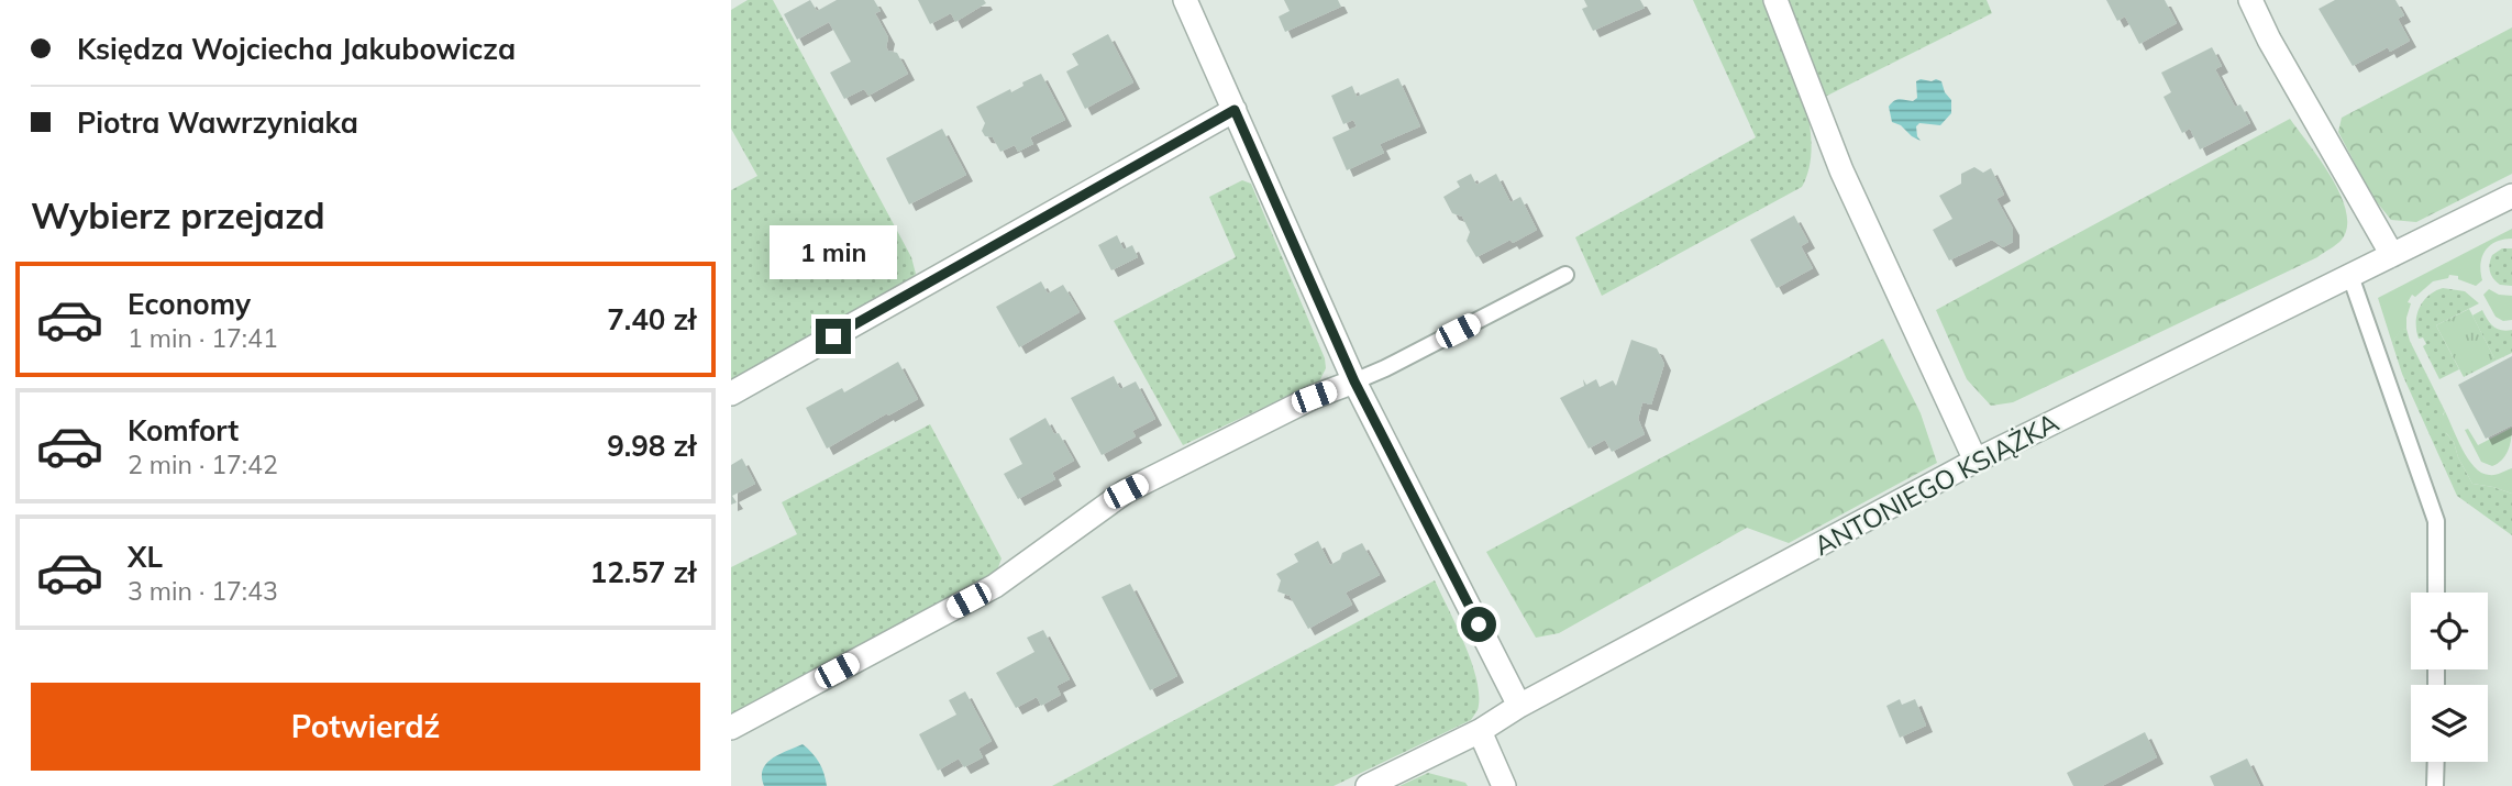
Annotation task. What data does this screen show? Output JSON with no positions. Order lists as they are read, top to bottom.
{
  "streets": {
    "street": ["ANTONIEGO KSIĄŻKA"]
  },
  "page": {
    "banner": ["Księdza Wojciecha Jakubowicza", "Piotra Wawrzyniaka"],
    "heading": "Wybierz przejazd",
    "bubble": "1 min",
    "list": [
      {
        "name": "Economy",
        "note": "1 min · 17:41",
        "value": "7.40 zł"
      },
      {
        "name": "Komfort",
        "note": "2 min · 17:42",
        "value": "9.98 zł"
      },
      {
        "name": "XL",
        "note": "3 min · 17:43",
        "value": "12.57 zł"
      }
    ],
    "buttons": "Potwierdź"
  }
}
